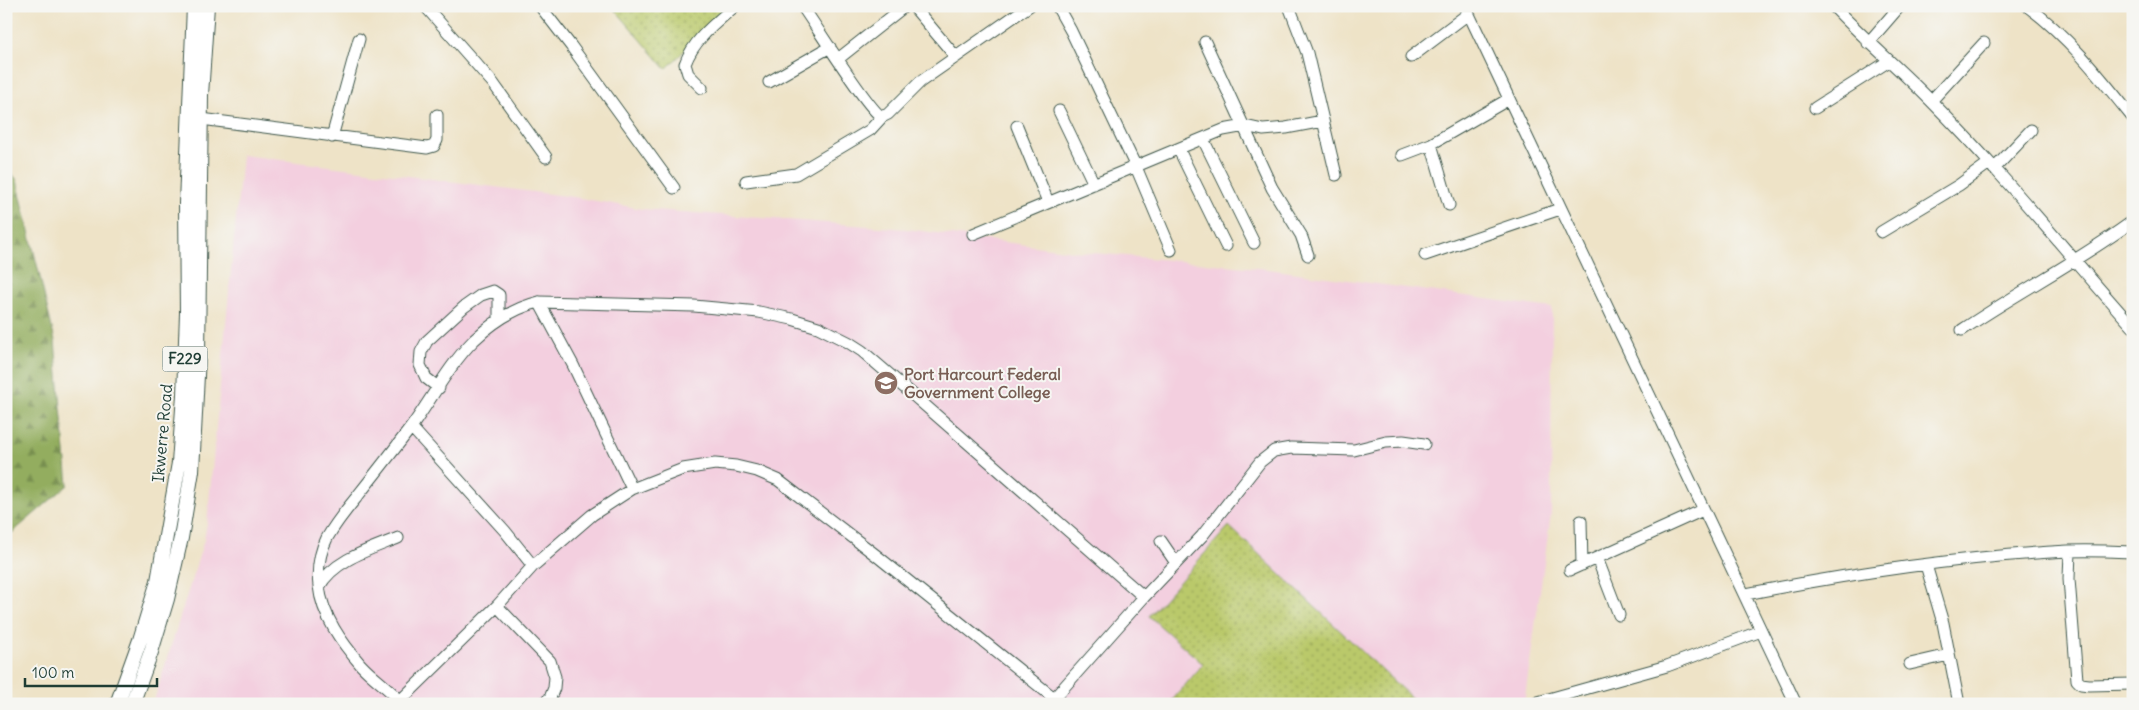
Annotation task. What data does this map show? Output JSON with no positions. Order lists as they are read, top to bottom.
{
  "streets": {
    "main road": ["F229", "Ikwerre Road"]
  },
  "places": {
    "school or university": ["Port Harcourt Federal Government College"]
  },
  "scale_bar": "100 m"
}
